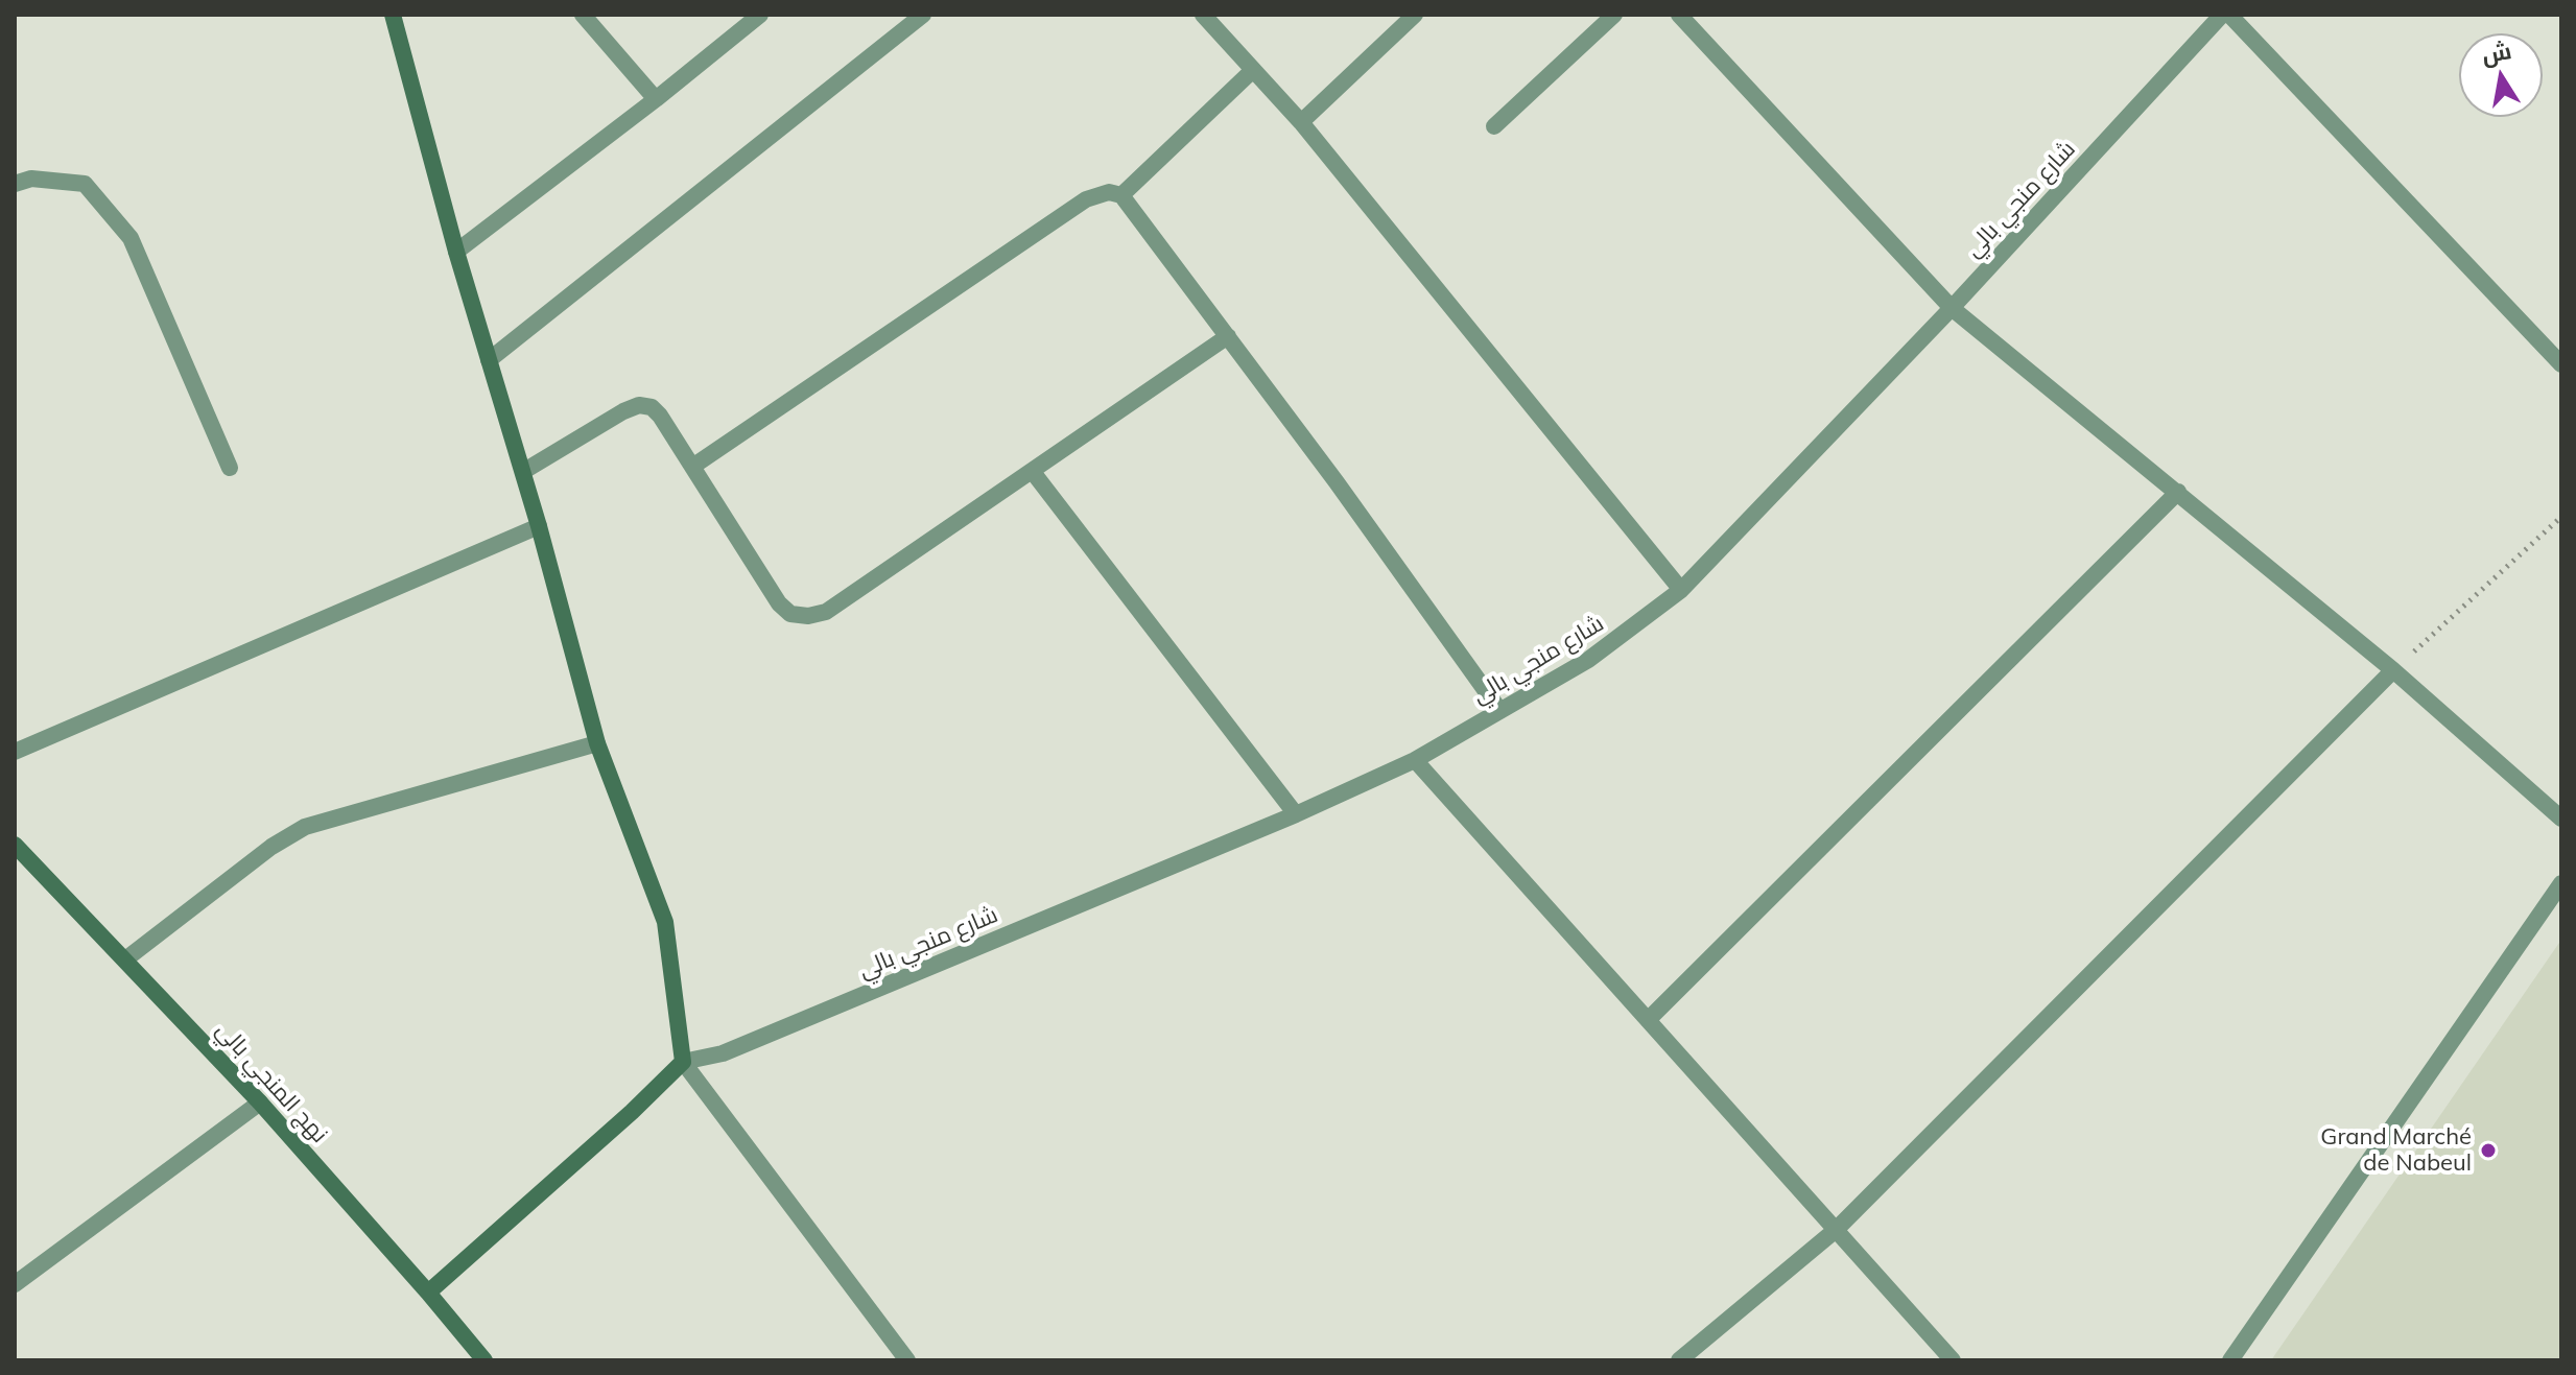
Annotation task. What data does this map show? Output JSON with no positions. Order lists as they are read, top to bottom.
{
  "streets": {
    "street": ["شارع منجي بالي", "نهج المنجي بالي"]
  },
  "places": ["Grand Marché de Nabeul"],
  "north": "top"
}
